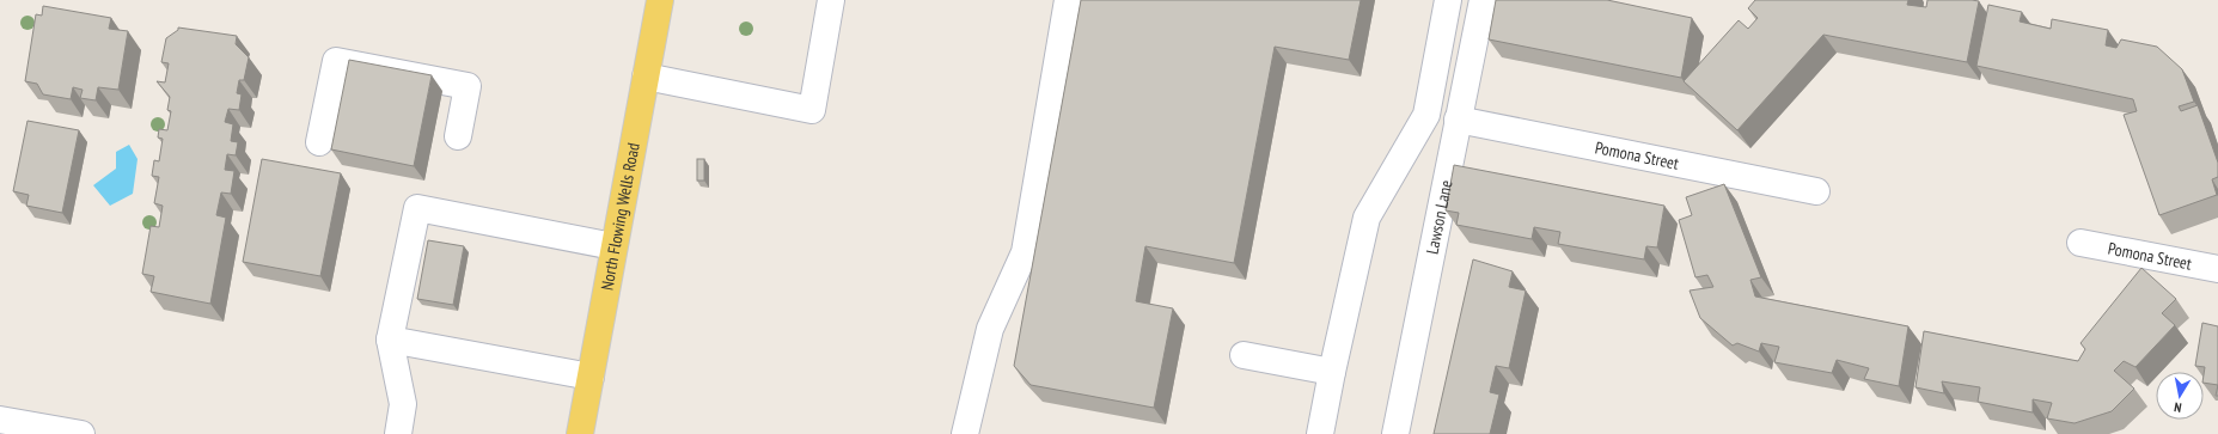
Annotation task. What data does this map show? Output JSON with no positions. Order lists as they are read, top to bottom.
{
  "streets": {
    "main road": ["North Flowing Wells Road"],
    "street": ["Pomona Street", "Lawson Lane"]
  },
  "crossings": [
    ["Pomona Street", "Lawson Lane"]
  ],
  "north": "bottom"
}
